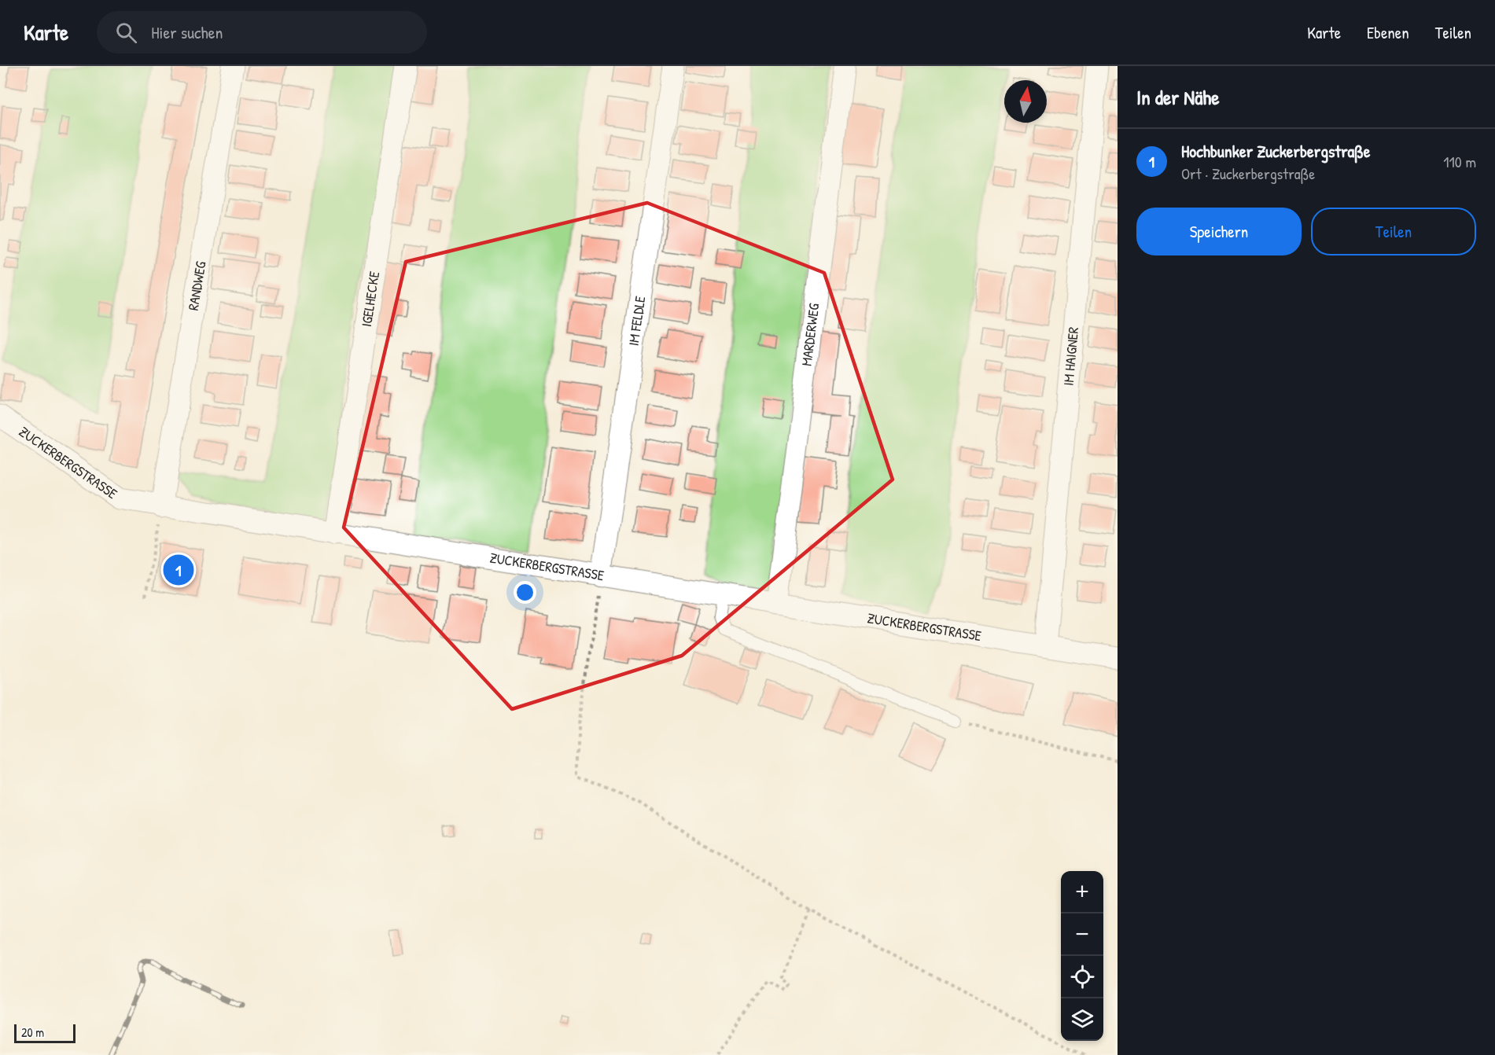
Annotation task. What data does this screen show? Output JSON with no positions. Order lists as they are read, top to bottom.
{
  "streets": {
    "street": [
      "RANDWEG",
      "IGELHECKE",
      "IM FELDLE",
      "MARDERWEG",
      "IM HAIGNER",
      "ZUCKERBERGSTRASSE"
    ]
  },
  "crossings": [
    ["RANDWEG", "ZUCKERBERGSTRASSE"],
    ["IGELHECKE", "ZUCKERBERGSTRASSE"],
    ["IM FELDLE", "ZUCKERBERGSTRASSE"],
    ["MARDERWEG", "ZUCKERBERGSTRASSE"],
    ["IM HAIGNER", "ZUCKERBERGSTRASSE"]
  ],
  "scale_bar": "20 m",
  "north": "top",
  "page": {
    "header": "Karte",
    "search": "Hier suchen",
    "nav": ["Karte", "Ebenen", "Teilen"],
    "heading": "In der Nähe",
    "list": [
      {
        "mark": "1",
        "name": "Hochbunker Zuckerbergstraße",
        "note": "Ort · Zuckerbergstraße",
        "value": "110 m"
      }
    ],
    "buttons": ["Speichern", "Teilen"],
    "pins": "1",
    "map_buttons": ["+", "−"],
    "scale": "20 m"
  }
}
